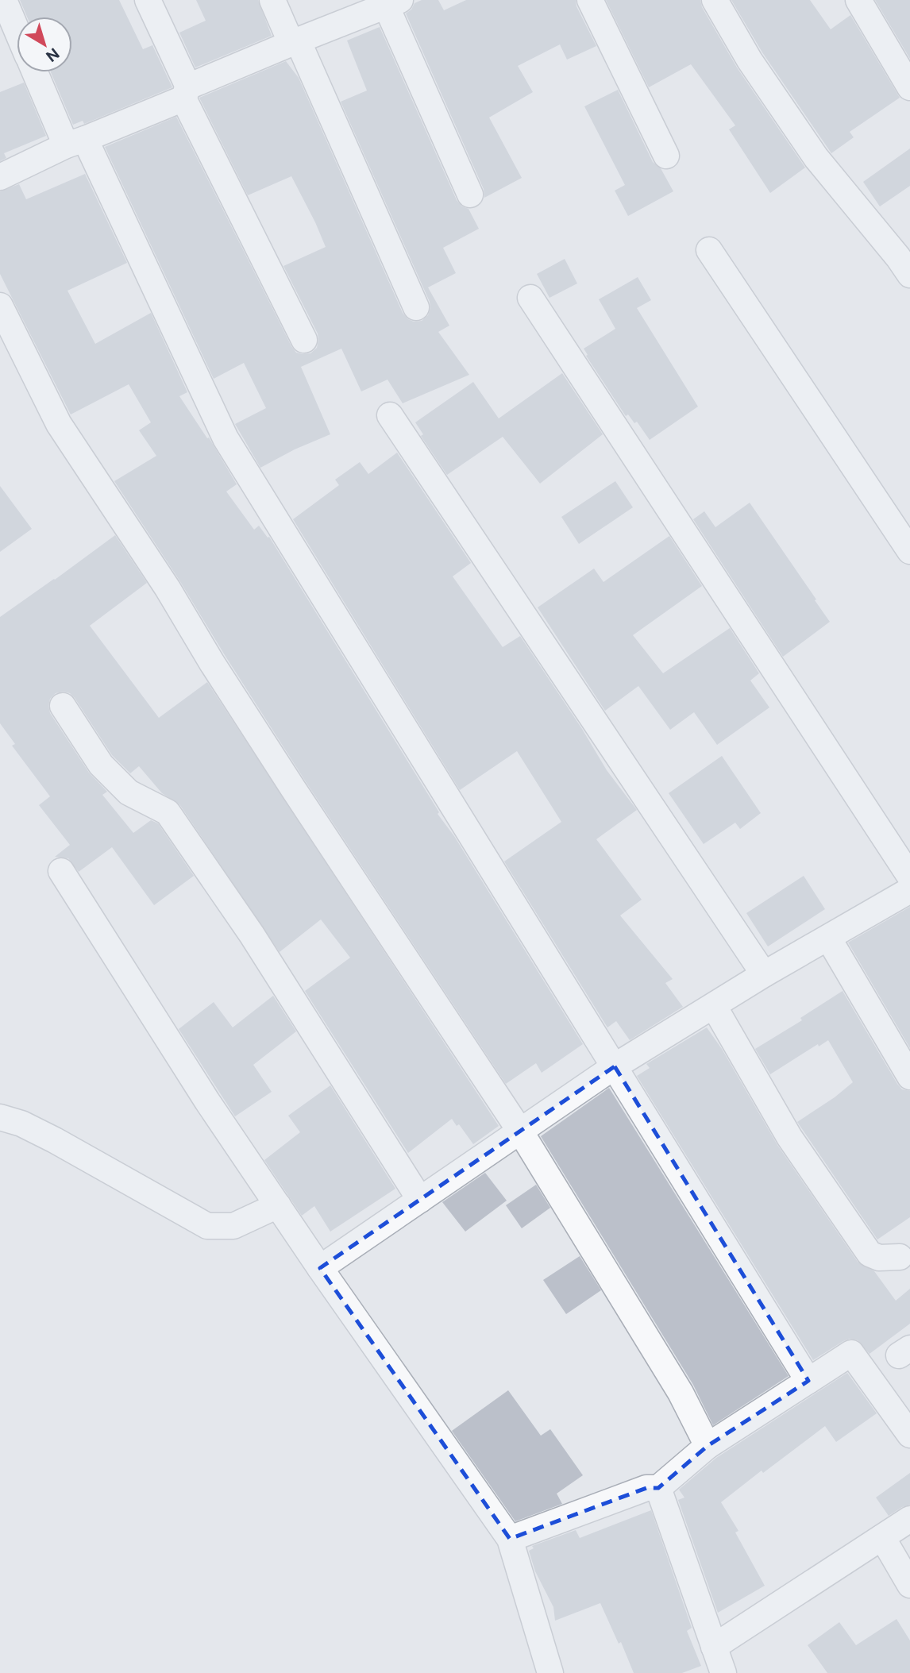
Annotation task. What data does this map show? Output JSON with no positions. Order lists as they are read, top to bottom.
{
  "north": "bottom right"
}
